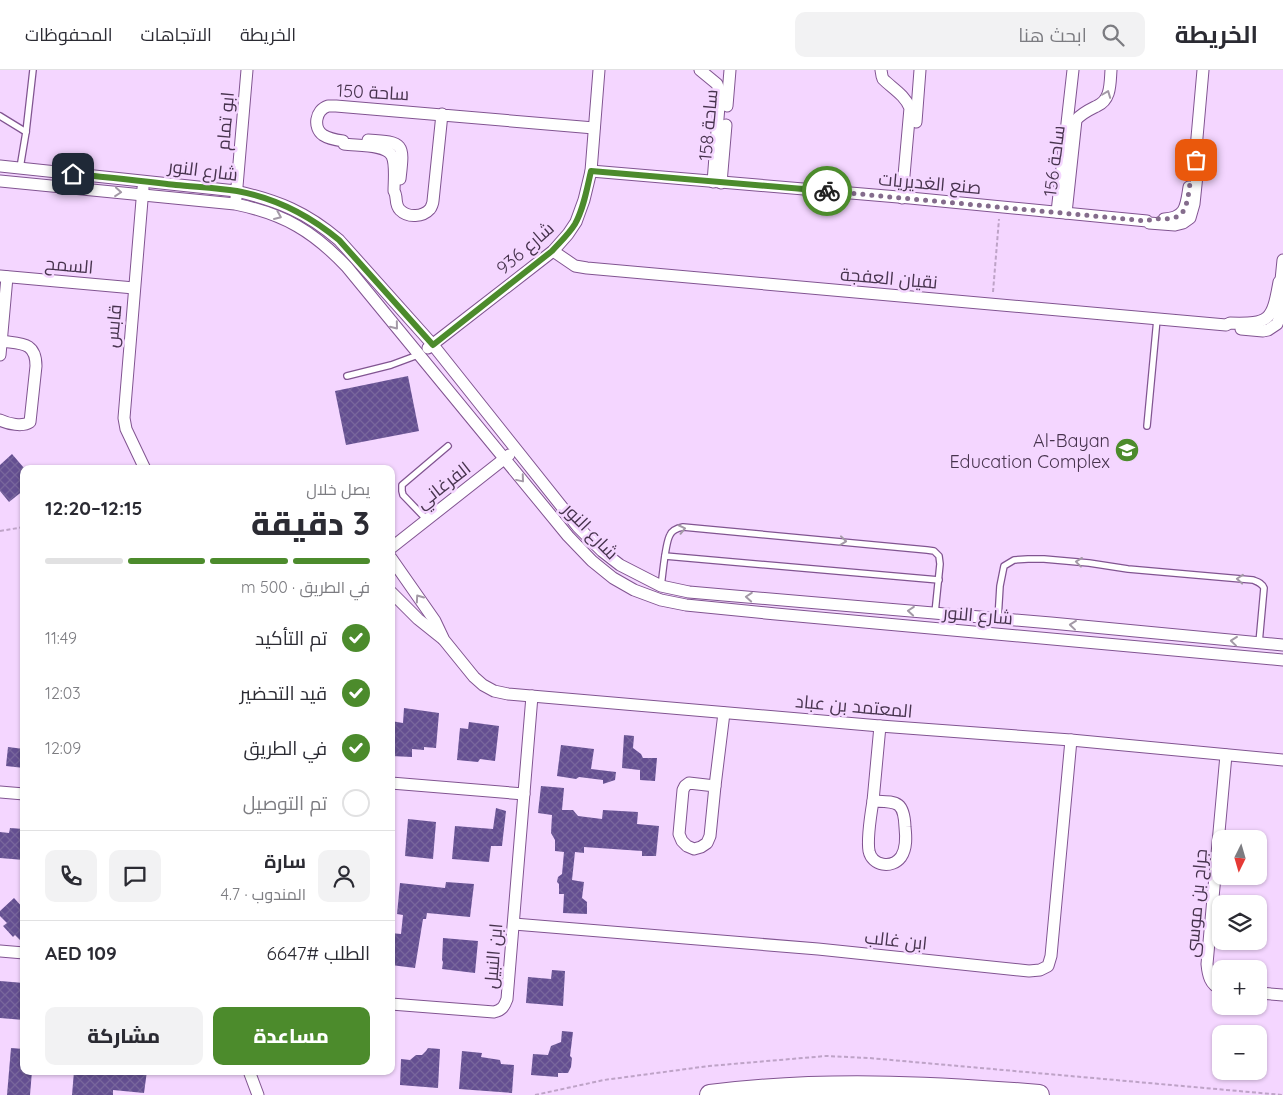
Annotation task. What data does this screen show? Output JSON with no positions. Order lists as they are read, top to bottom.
{
  "streets": {
    "street": [
      "ساحة 150",
      "ابو تمام",
      "ساحة 158",
      "ساحة 156",
      "شارع النور",
      "صنع الغديريات",
      "شارع 936",
      "السمح",
      "نقيان العفجة",
      "قابس",
      "الفرغاني",
      "المعتمد بن عباد",
      "جراح بن موسى",
      "ابن غالب",
      "ابن النبيل"
    ]
  },
  "crossings": [
    ["ساحة 150", "شارع 936"],
    ["ابو تمام", "شارع النور"],
    ["ساحة 158", "صنع الغديريات"],
    ["ساحة 156", "صنع الغديريات"],
    ["شارع النور", "شارع 936"],
    ["شارع النور", "قابس"],
    ["شارع النور", "الفرغاني"],
    ["صنع الغديريات", "شارع 936"],
    ["شارع 936", "نقيان العفجة"],
    ["السمح", "قابس"],
    ["المعتمد بن عباد", "جراح بن موسى"],
    ["المعتمد بن عباد", "ابن غالب"],
    ["المعتمد بن عباد", "ابن النبيل"],
    ["ابن غالب", "ابن النبيل"]
  ],
  "places": {
    "school or university": ["Al-Bayan Education Complex"]
  },
  "north": "bottom",
  "page": {
    "header": "الخريطة",
    "search": "ابحث هنا",
    "nav": ["الخريطة", "الاتجاهات", "المحفوظات"],
    "heading": ["3 دقيقة", "يصل خلال", "12:15–12:20"],
    "panel": [
      "سارة",
      "المندوب · 4.7",
      "الطلب #6647",
      "AED 109"
    ],
    "bar": "في الطريق · 500 m",
    "list": [
      ["تم التأكيد", "11:49"],
      ["قيد التحضير", "12:03"],
      ["في الطريق", "12:09"],
      "تم التوصيل"
    ],
    "map_buttons": ["+", "−"],
    "buttons": ["مساعدة", "مشاركة"]
  }
}
